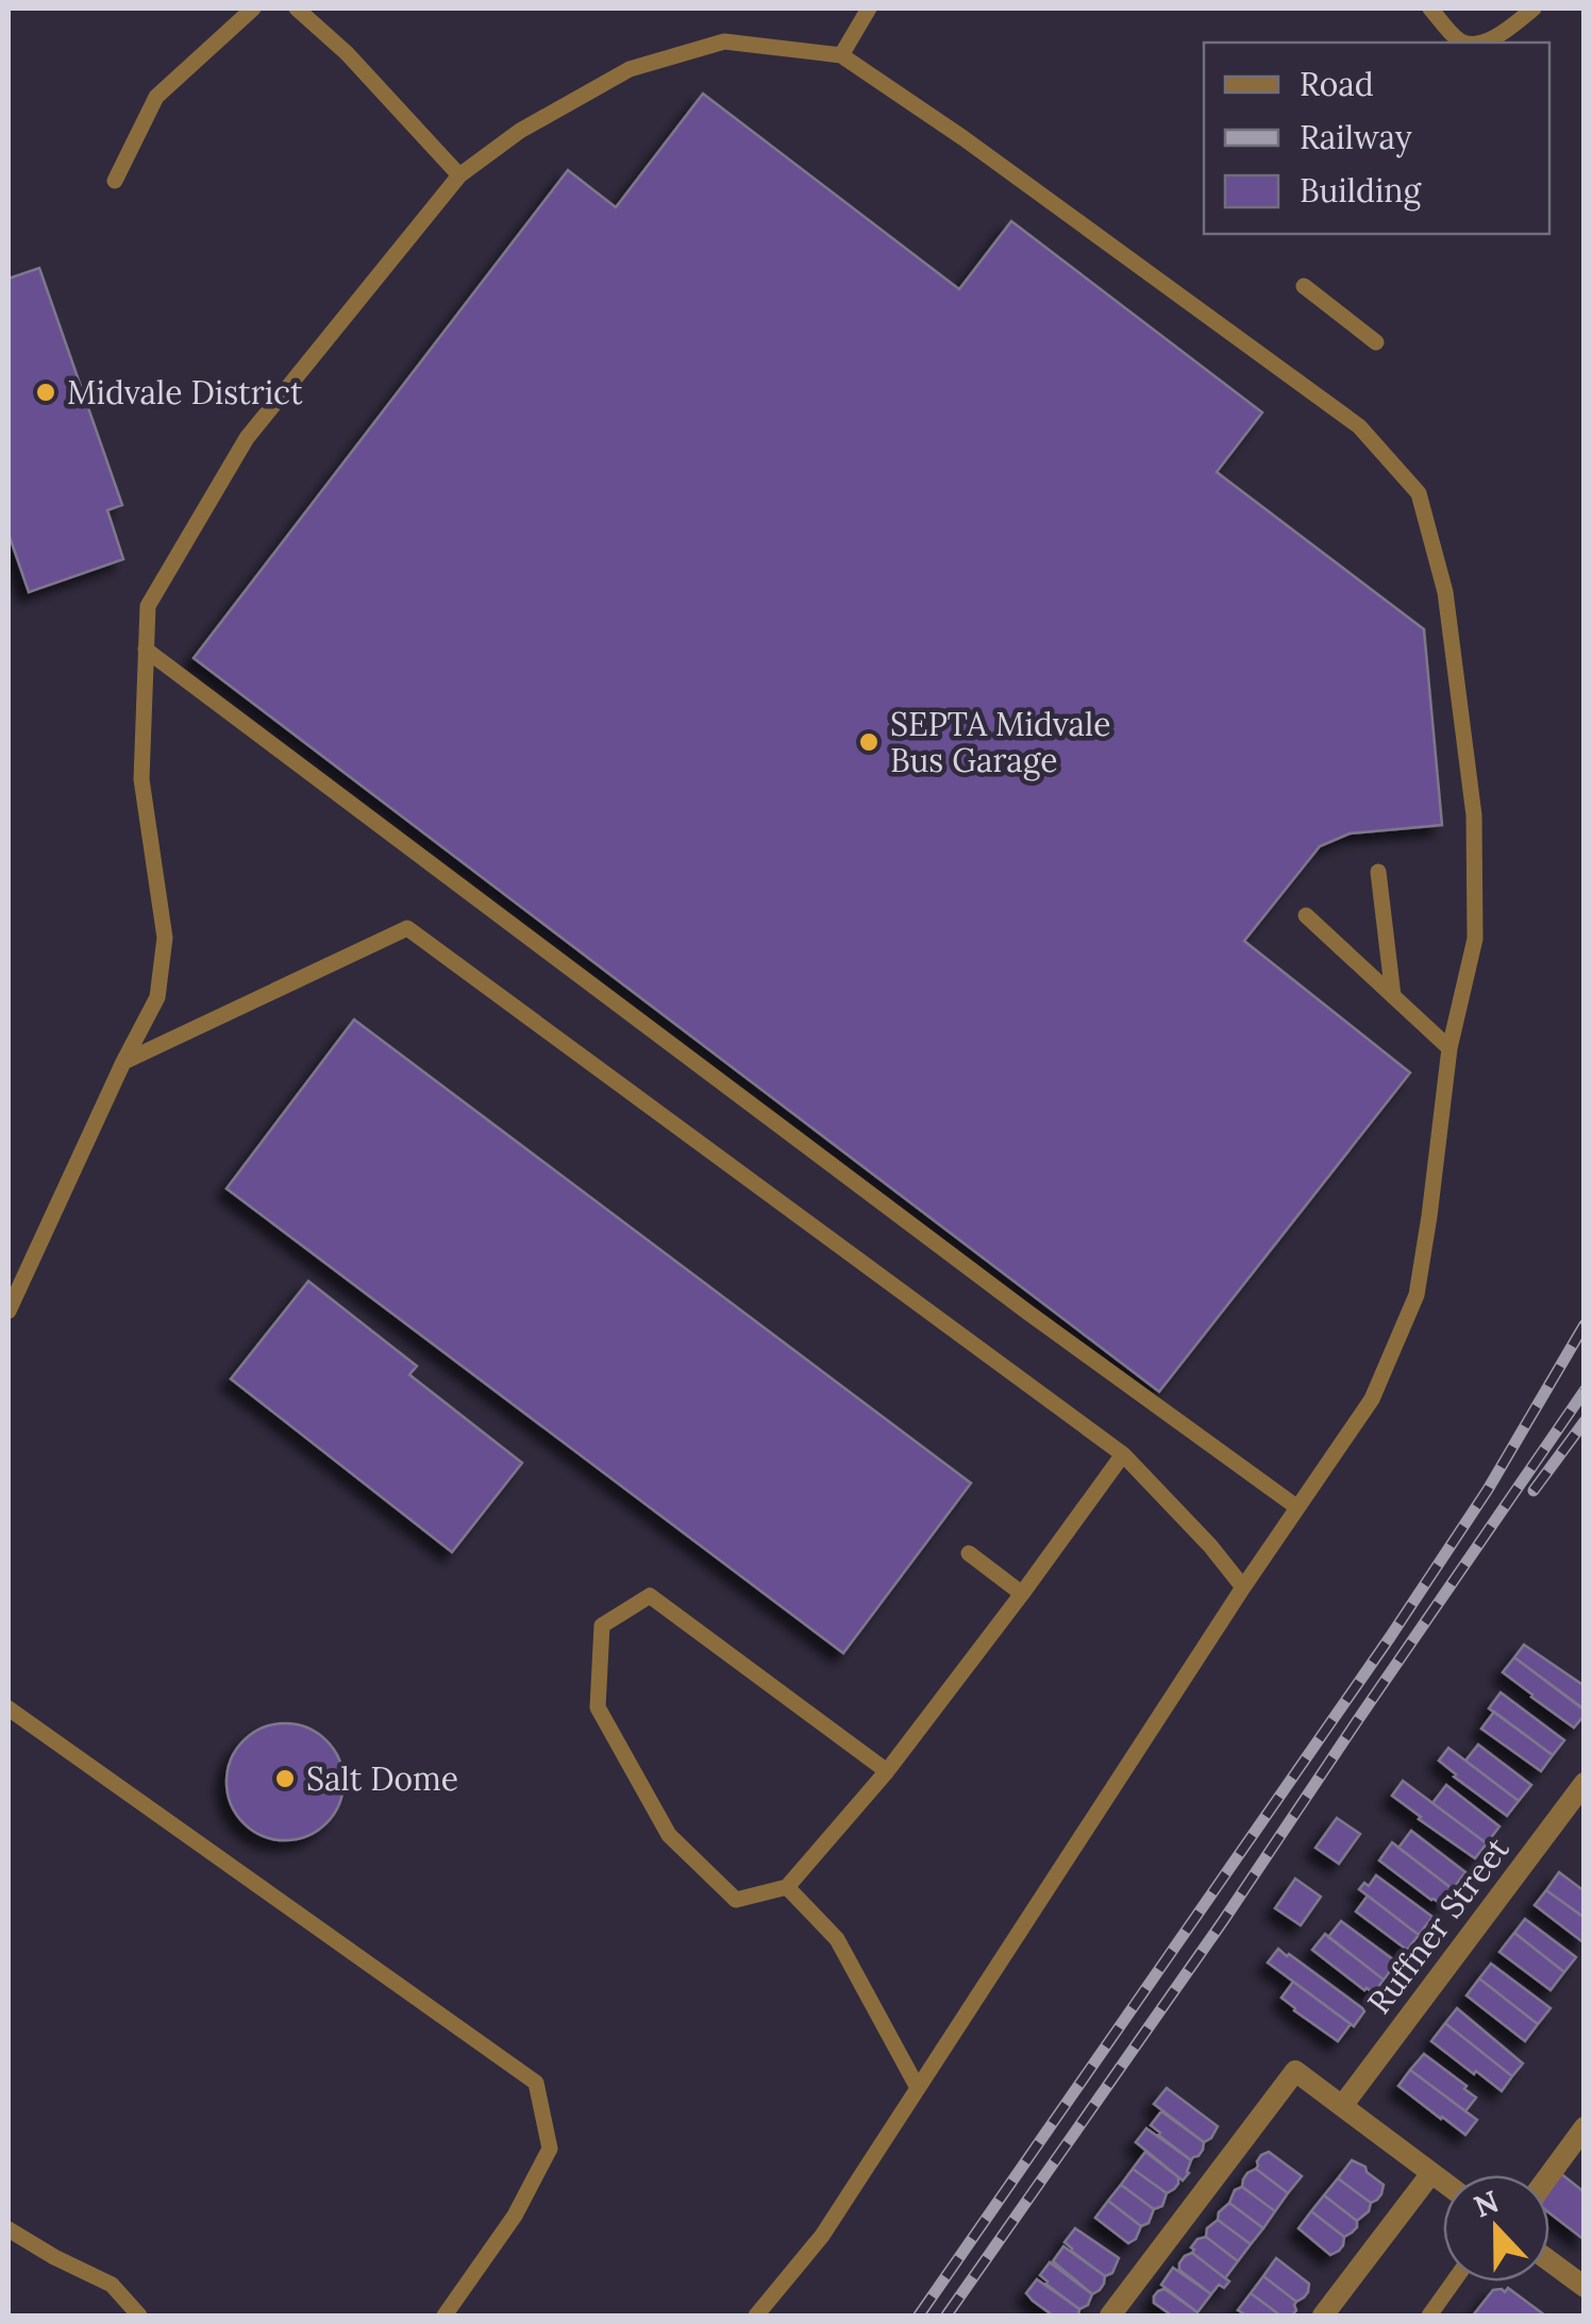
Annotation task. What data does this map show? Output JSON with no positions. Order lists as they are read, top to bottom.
{
  "streets": {
    "street": ["Ruffner Street"]
  },
  "places": ["Midvale District", "SEPTA Midvale Bus Garage", "Salt Dome"],
  "legend": ["Road", "Railway", "Building"],
  "north": "top"
}
